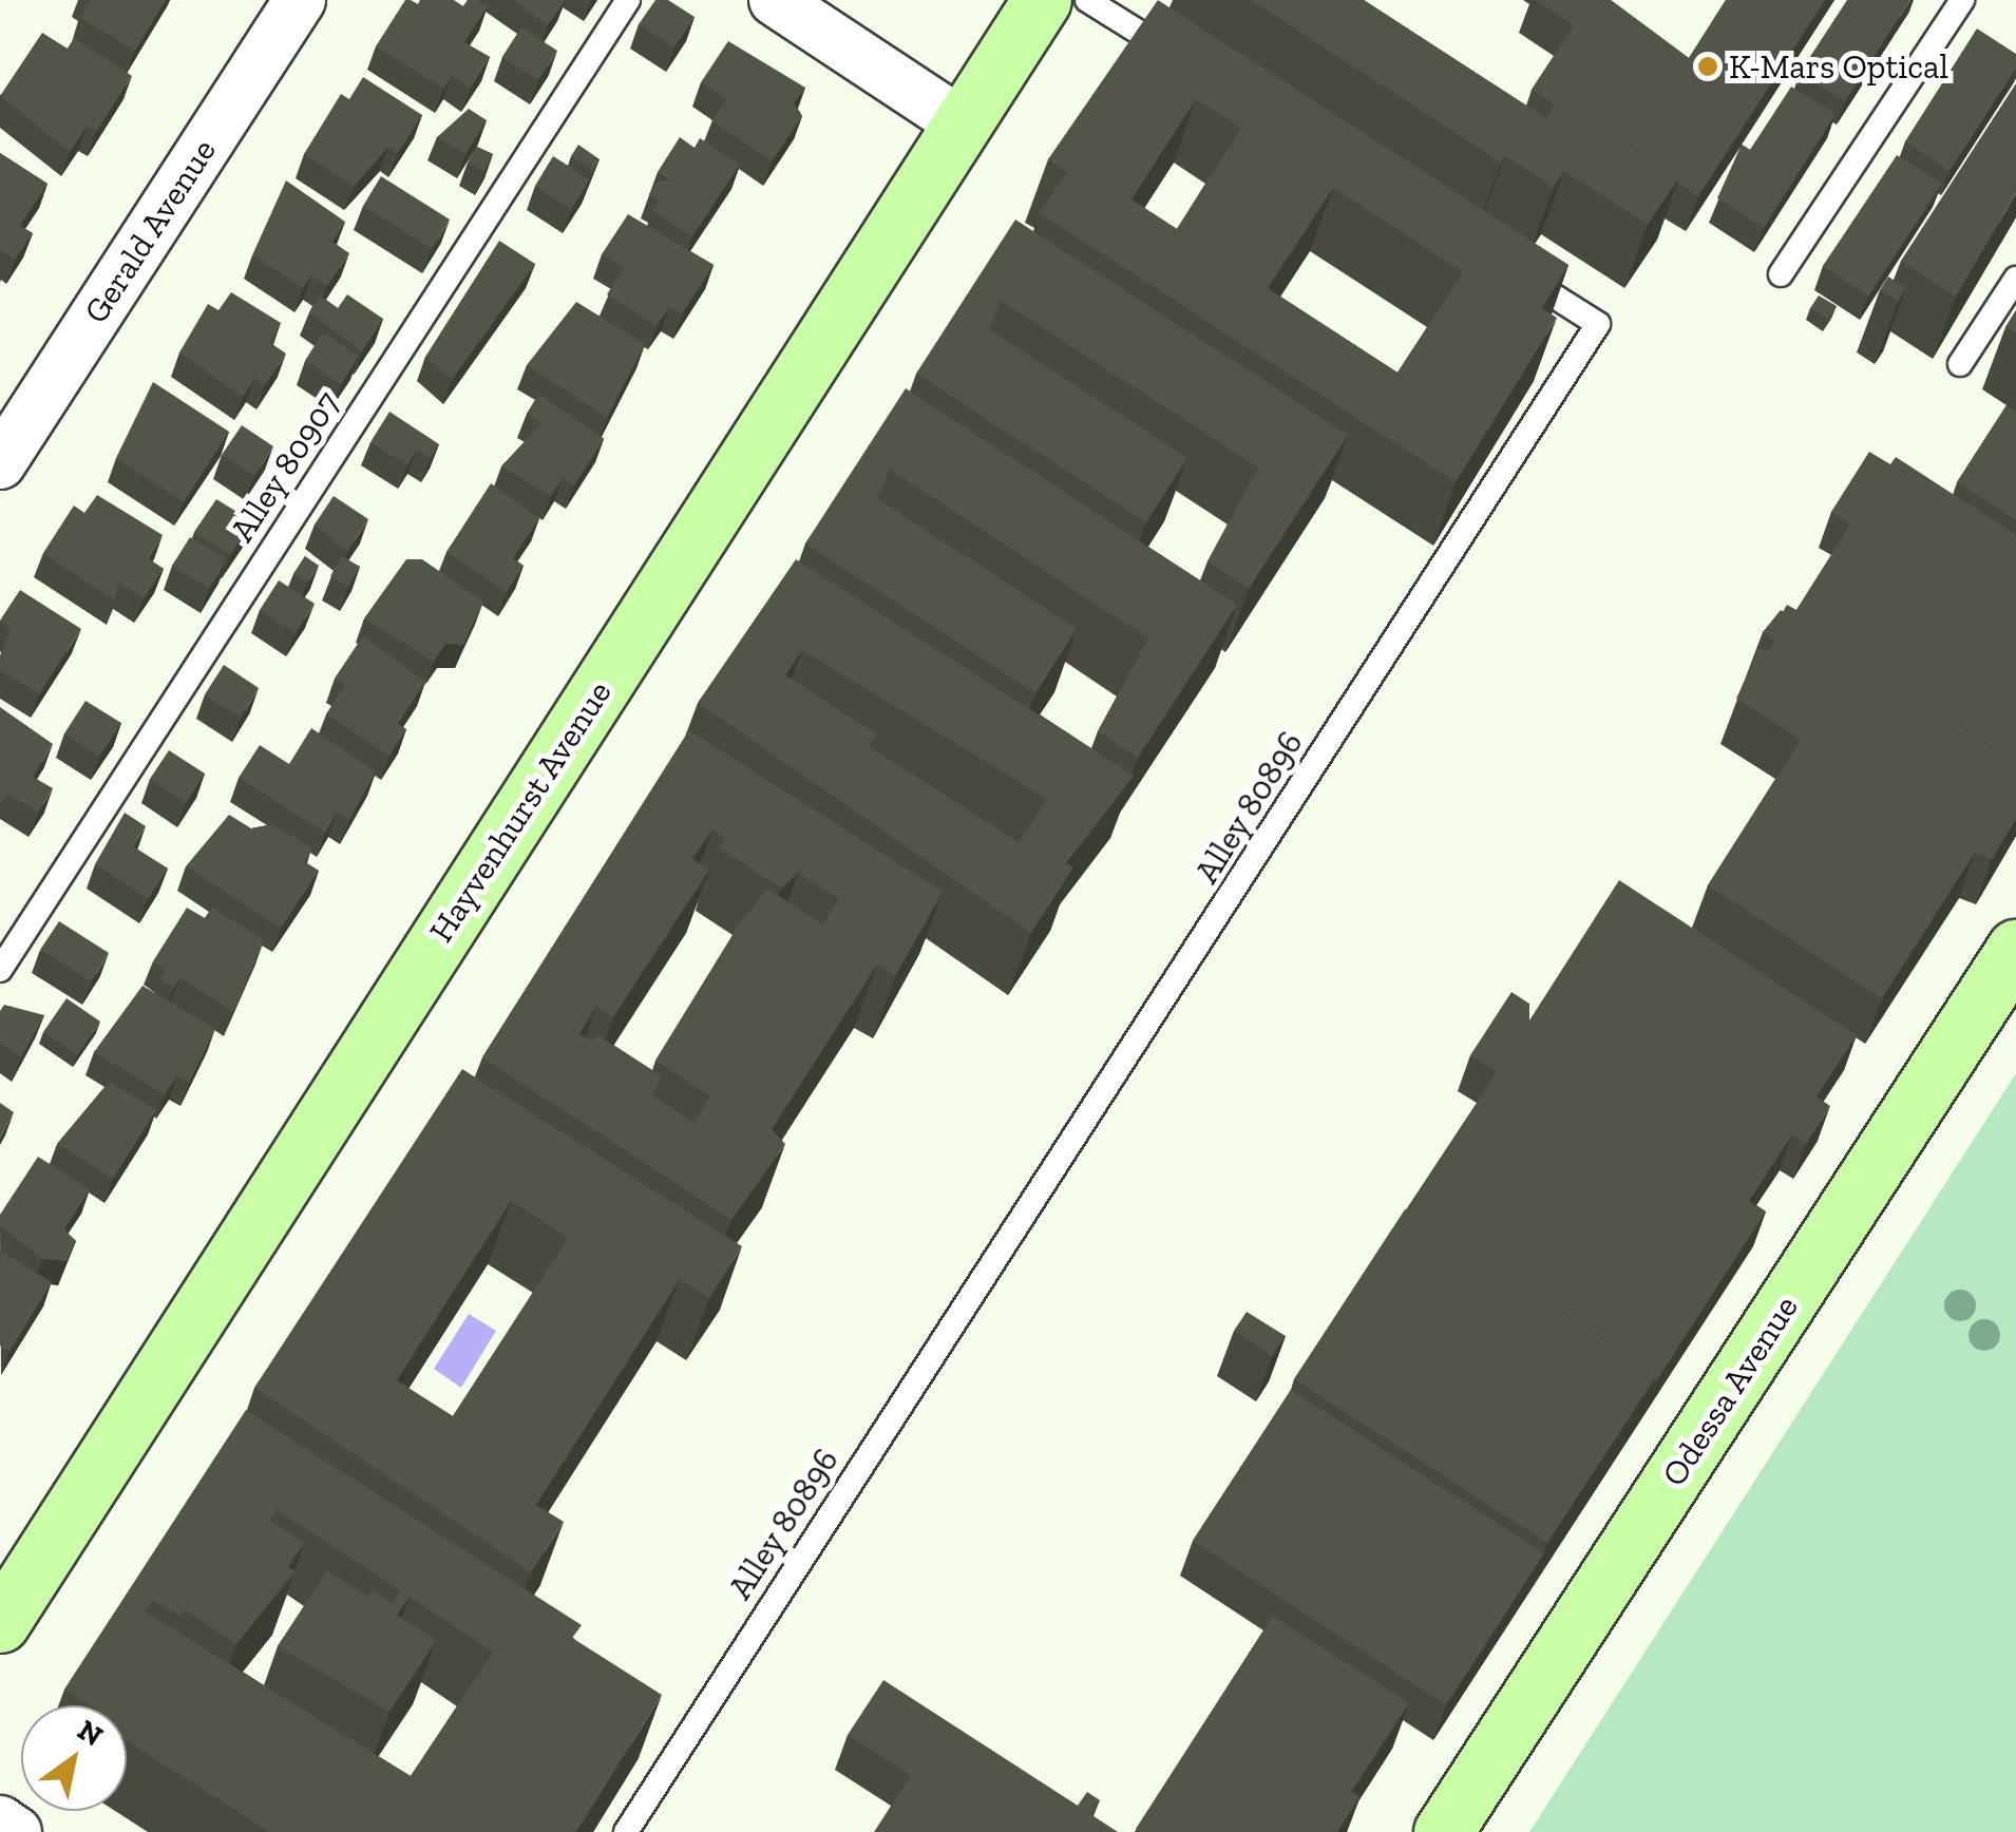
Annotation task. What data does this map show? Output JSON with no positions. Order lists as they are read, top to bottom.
{
  "streets": {
    "main road": ["Hayvenhurst Avenue", "Odessa Avenue"],
    "street": ["Gerald Avenue"],
    "lane": ["Alley 80907", "Alley 80896"]
  },
  "places": ["K-Mars Optical"],
  "north": "top right"
}
